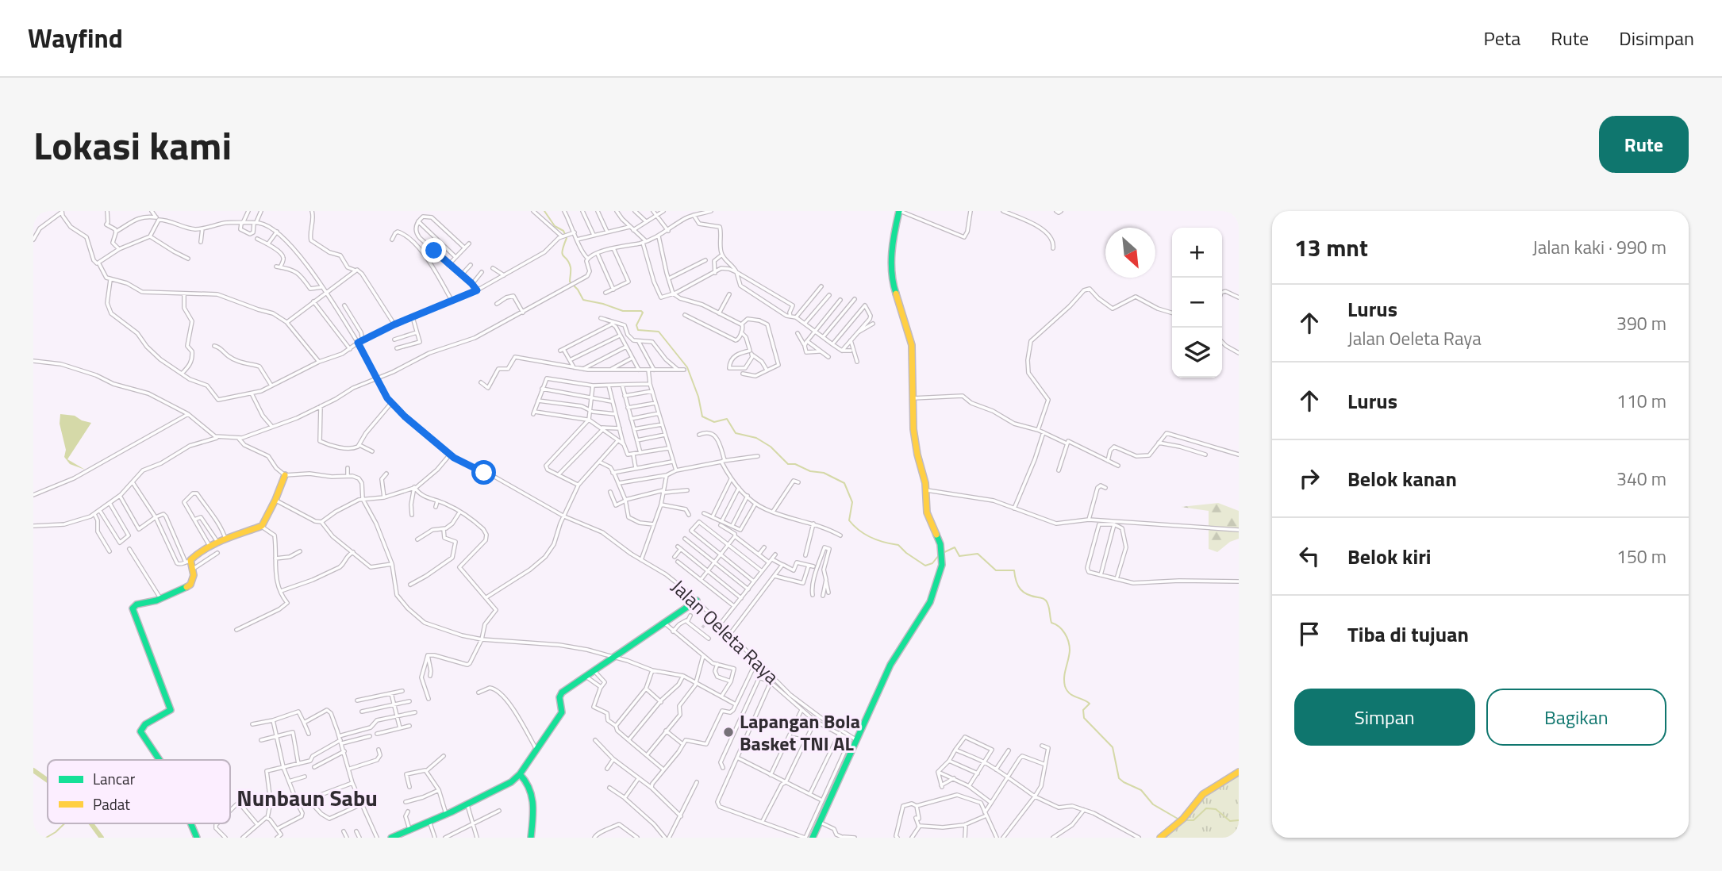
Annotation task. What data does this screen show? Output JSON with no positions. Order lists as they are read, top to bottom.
{
  "streets": {
    "street": ["Jalan Oeleta Raya"]
  },
  "districts": ["Nunbaun Sabu"],
  "places": ["Lapangan Bola Basket TNI AL"],
  "legend": ["Lancar", "Padat"],
  "north": "bottom right",
  "page": {
    "header": "Wayfind",
    "nav": ["Peta", "Rute", "Disimpan"],
    "title": "Lokasi kami",
    "buttons": [
      "Rute",
      ["Simpan", "Bagikan"]
    ],
    "heading": ["13 mnt", "Jalan kaki · 990 m"],
    "map_buttons": ["+", "−"],
    "list": [
      ["Lurus", "Jalan Oeleta Raya", "390 m"],
      ["Lurus", "110 m"],
      ["Belok kanan", "340 m"],
      ["Belok kiri", "150 m"],
      "Tiba di tujuan"
    ]
  }
}
